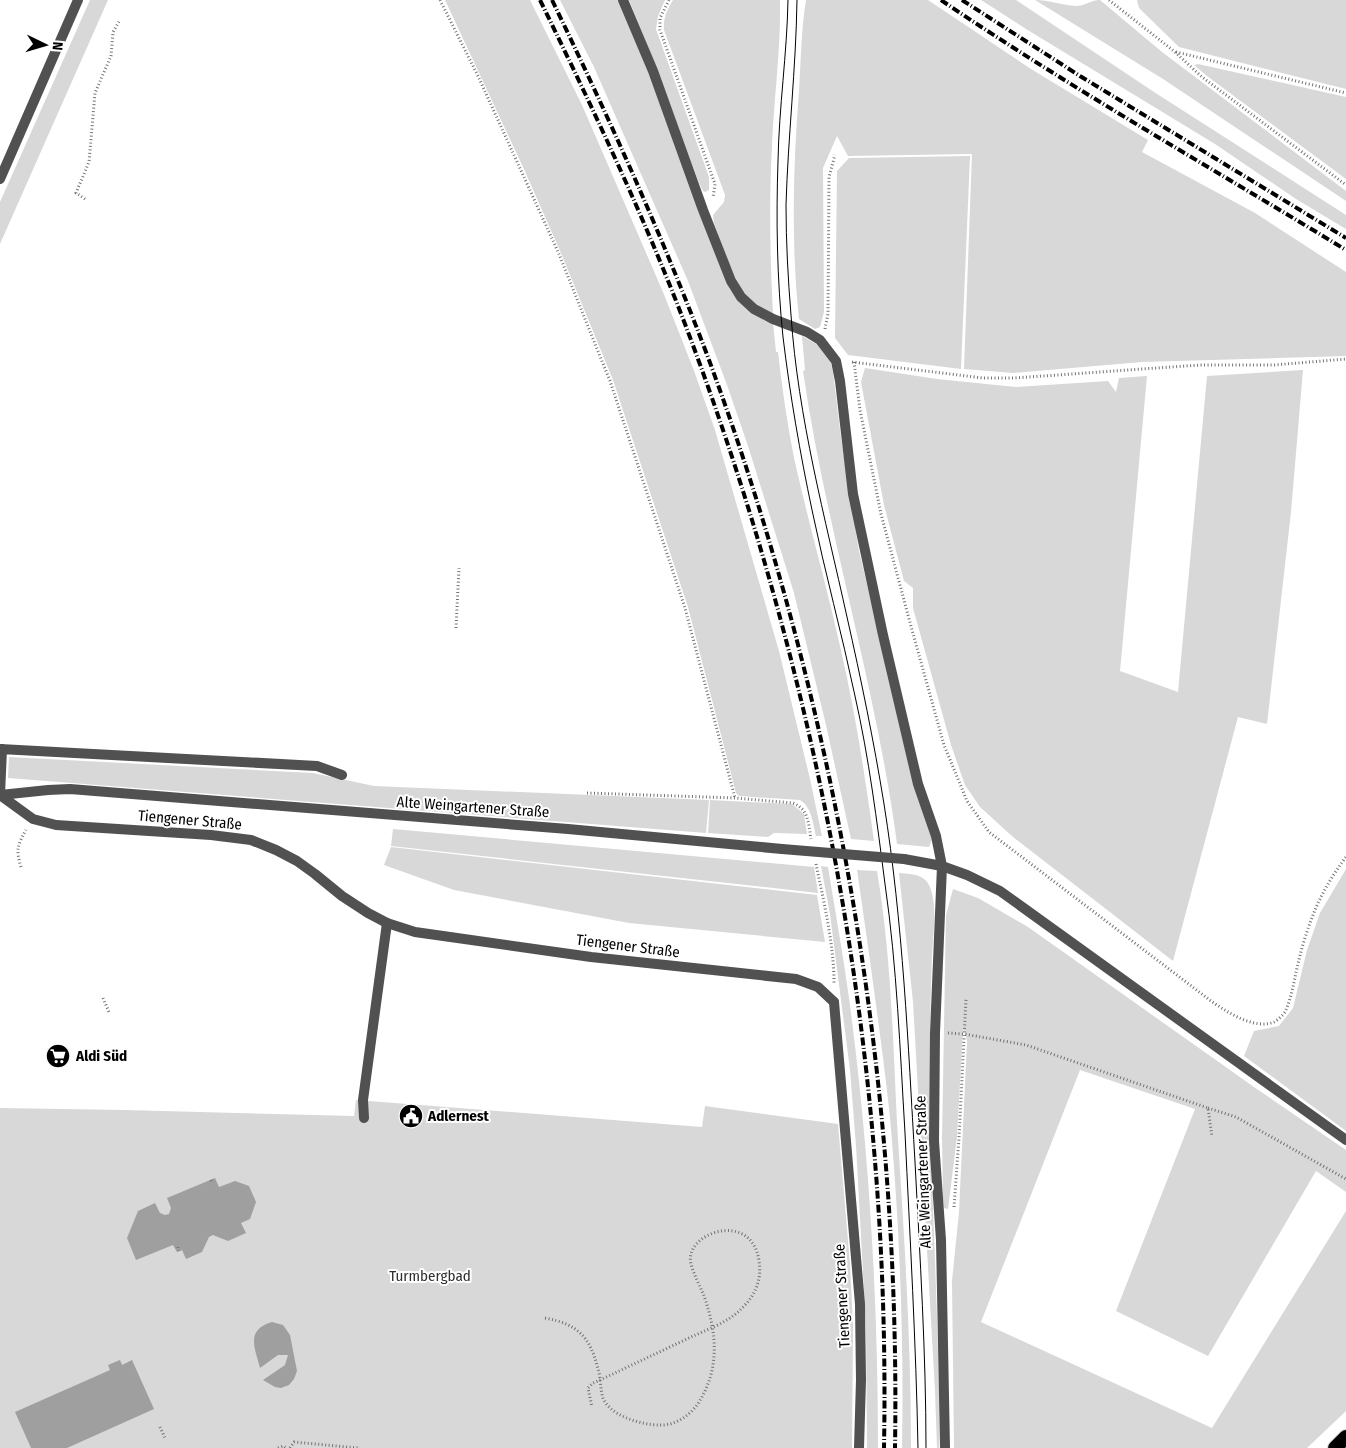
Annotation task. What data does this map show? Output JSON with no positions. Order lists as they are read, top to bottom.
{
  "streets": {
    "street": ["Alte Weingartener Straße", "Tiengener Straße"]
  },
  "crossings": [
    ["Alte Weingartener Straße", "Tiengener Straße"]
  ],
  "parks": ["Turmbergbad"],
  "places": {
    "supermarket": ["Aldi Süd"],
    "public building": ["Adlernest"]
  },
  "north": "right"
}
